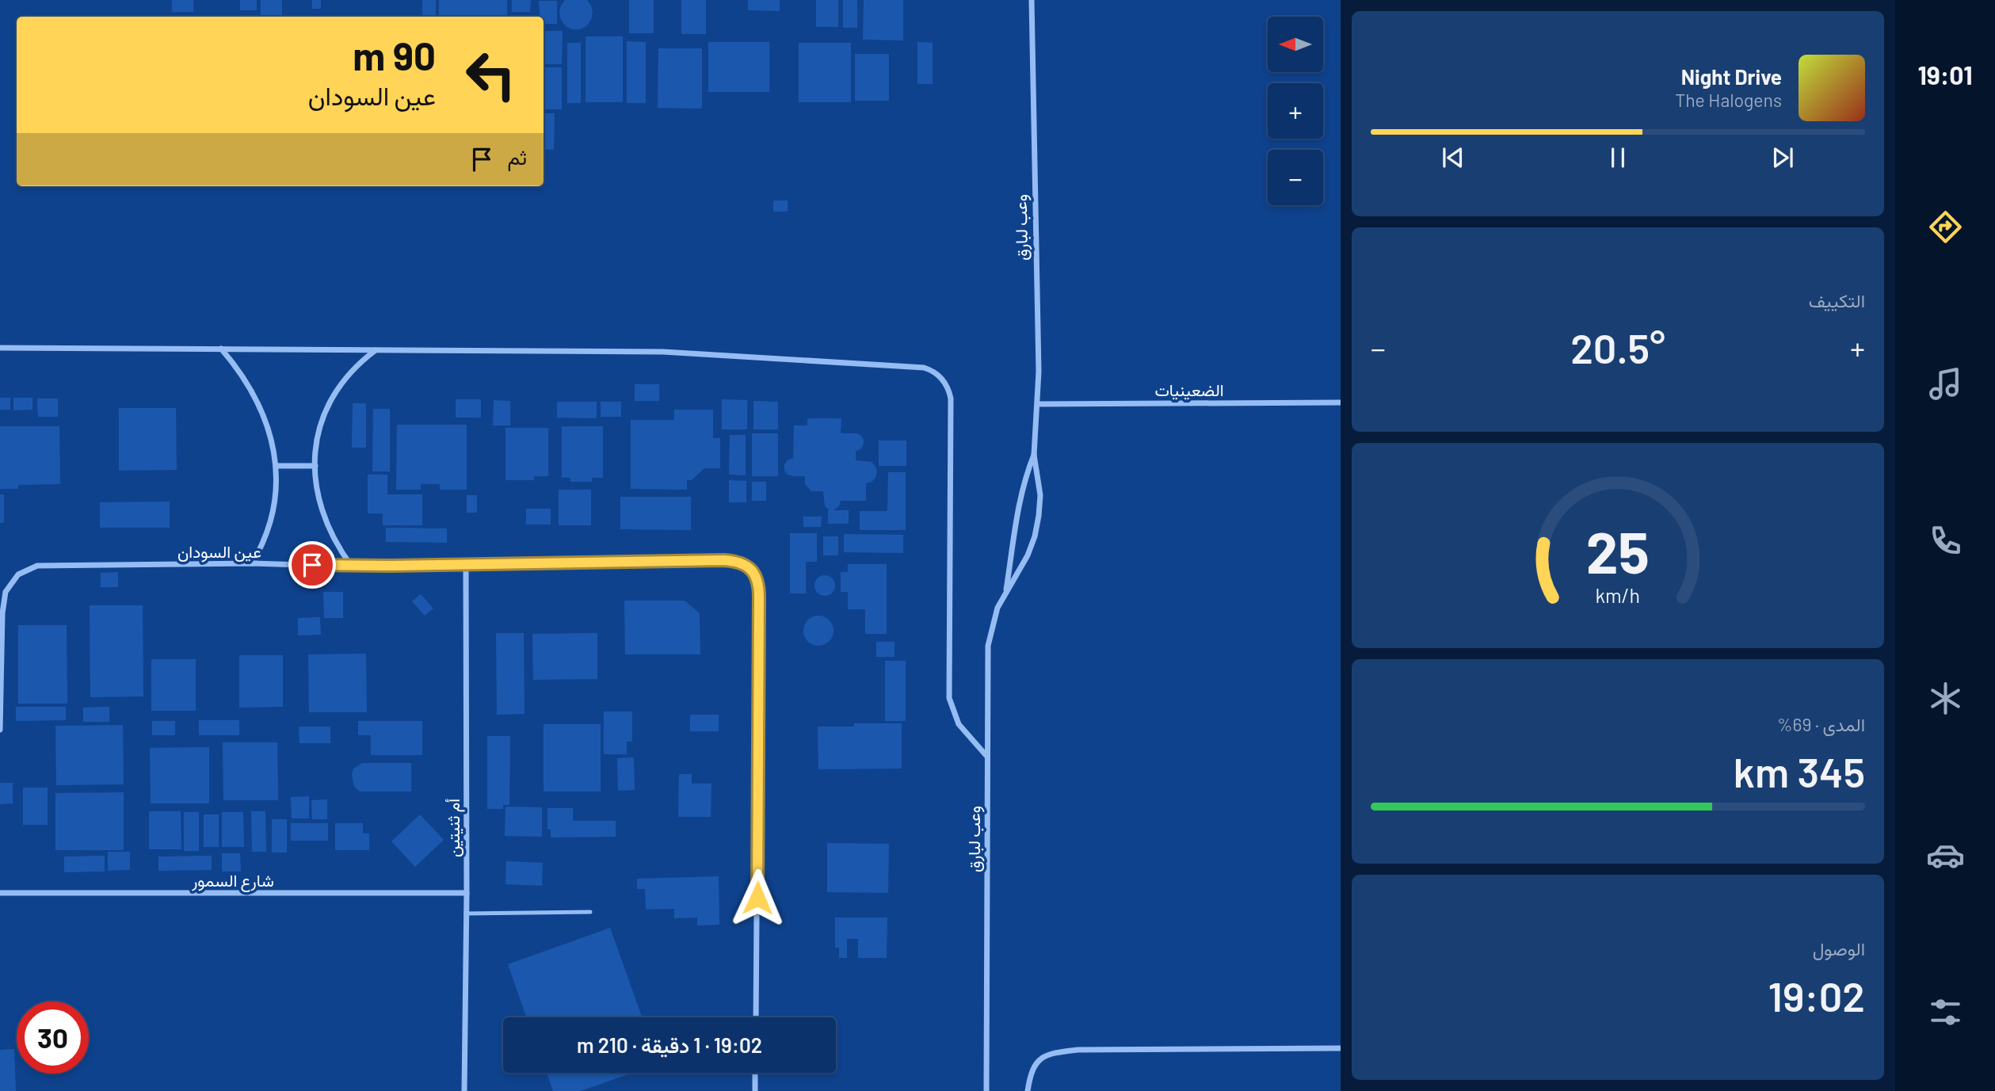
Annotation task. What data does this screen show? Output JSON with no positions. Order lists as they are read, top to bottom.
{
  "streets": {
    "street": [
      "وعب لبارق",
      "الضعينيات",
      "عين السودان",
      "أم ثنيتين",
      "شارع السمور"
    ]
  },
  "crossings": [
    ["وعب لبارق", "الضعينيات"],
    ["عين السودان", "أم ثنيتين"],
    ["أم ثنيتين", "شارع السمور"]
  ],
  "north": "left",
  "page": {
    "tabs": "19:01",
    "map_buttons": ["+", "−"],
    "turn": ["90 m", "عين السودان"],
    "song": ["Night Drive", "The Halogens"],
    "then": "ثم",
    "tile": [
      "التكييف",
      ["المدى · 69%", "345 km"],
      ["الوصول", "19:02"]
    ],
    "heat": ["−", "20.5°", "+"],
    "limit": "30",
    "trip": "19:02 · 1 دقيقة · 210 m",
    "gauge": ["25", "km/h"]
  }
}
